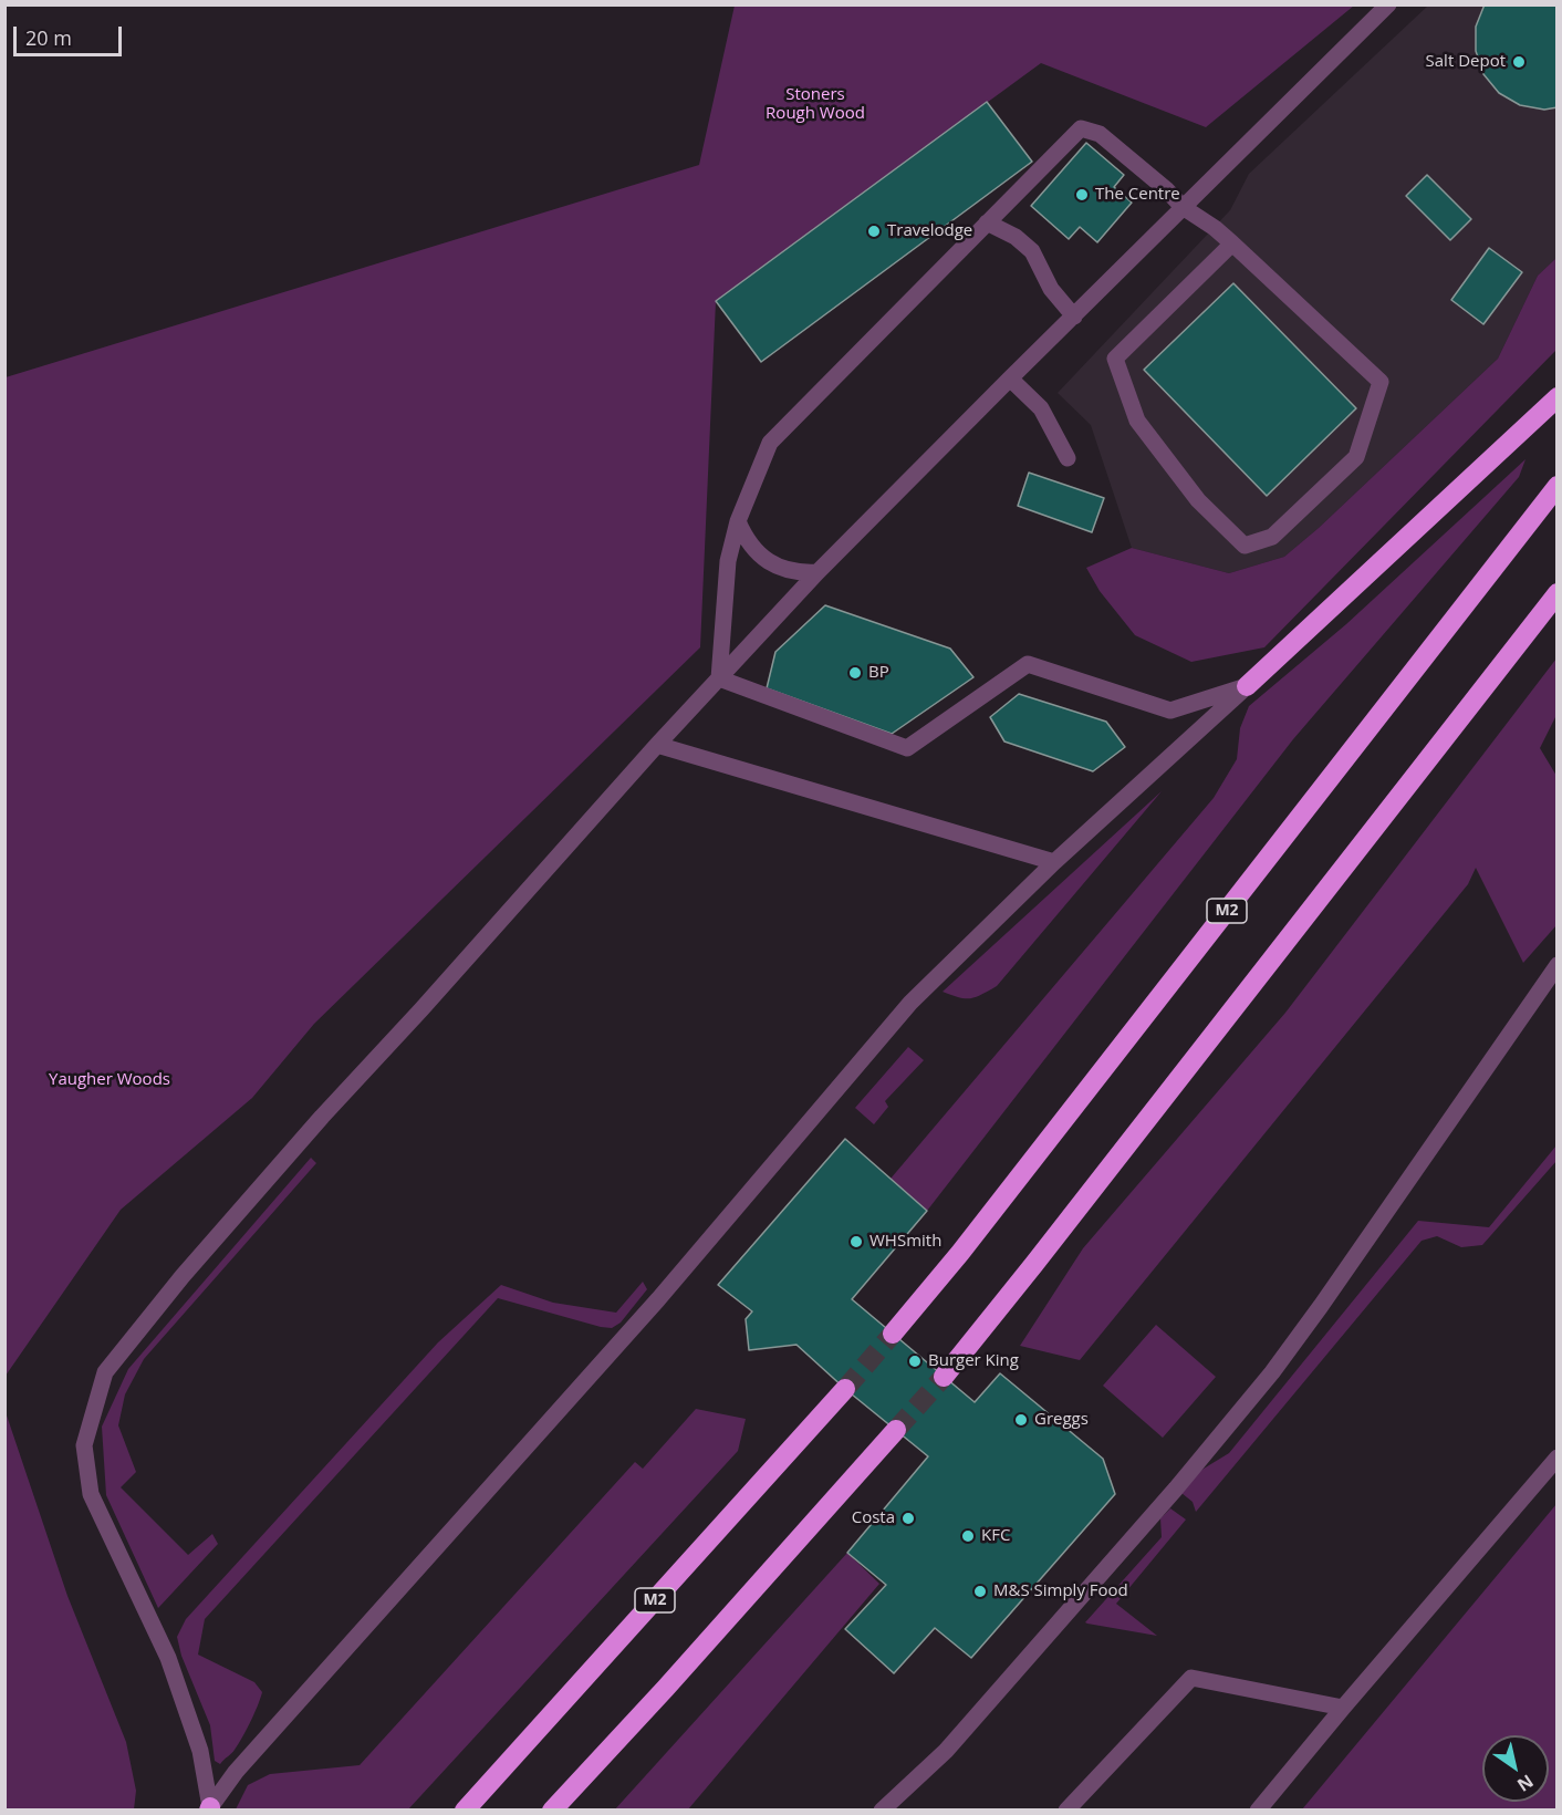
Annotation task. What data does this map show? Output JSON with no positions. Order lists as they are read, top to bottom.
{
  "streets": {
    "highway": ["M2"]
  },
  "parks": ["Stoners Rough Wood", "Yaugher Woods"],
  "places": [
    "Salt Depot",
    "The Centre",
    "Travelodge",
    "BP",
    "WHSmith",
    "Burger King",
    "Greggs",
    "Costa",
    "KFC",
    "M&S Simply Food"
  ],
  "scale_bar": "20 m",
  "north": "bottom right"
}
